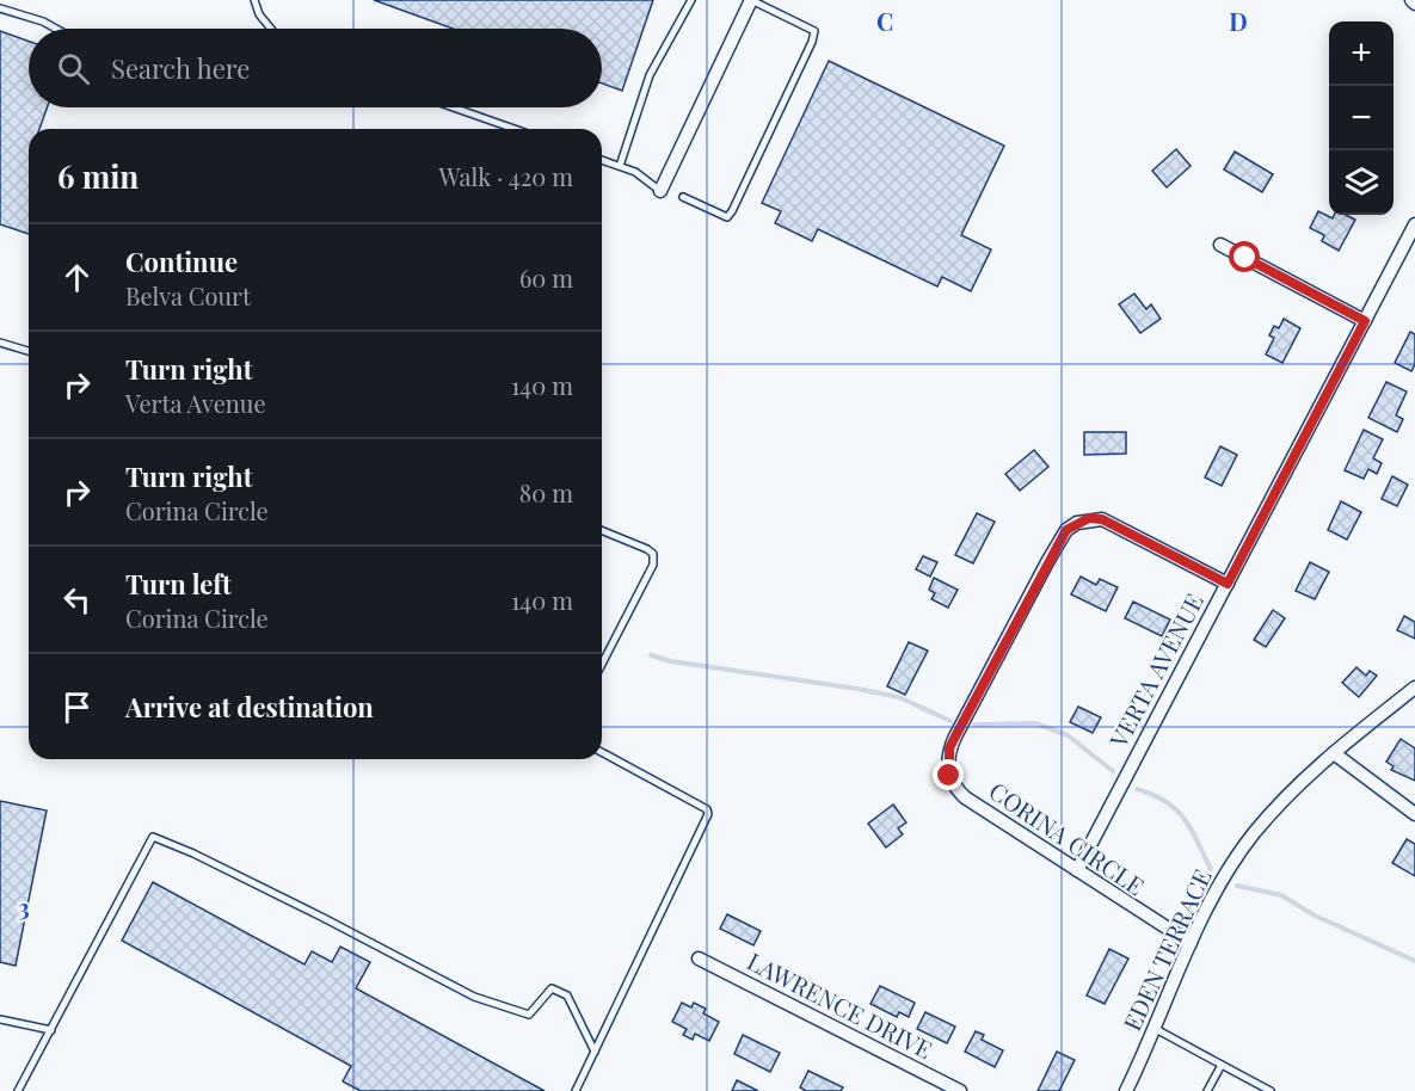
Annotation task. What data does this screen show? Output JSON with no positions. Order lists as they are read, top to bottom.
{
  "streets": {
    "street": [
      "VERTA AVENUE",
      "CORINA CIRCLE",
      "EDEN TERRACE",
      "LAWRENCE DRIVE"
    ]
  },
  "crossings": [
    ["VERTA AVENUE", "CORINA CIRCLE"],
    ["CORINA CIRCLE", "EDEN TERRACE"]
  ],
  "page": {
    "map_buttons": ["+", "−"],
    "search": "Search here",
    "heading": ["6 min", "Walk · 420 m"],
    "list": [
      ["Continue", "Belva Court", "60 m"],
      ["Turn right", "Verta Avenue", "140 m"],
      ["Turn right", "Corina Circle", "80 m"],
      ["Turn left", "Corina Circle", "140 m"],
      "Arrive at destination"
    ]
  },
  "grid": {
    "columns": ["C", "D"],
    "rows": ["3"]
  }
}
